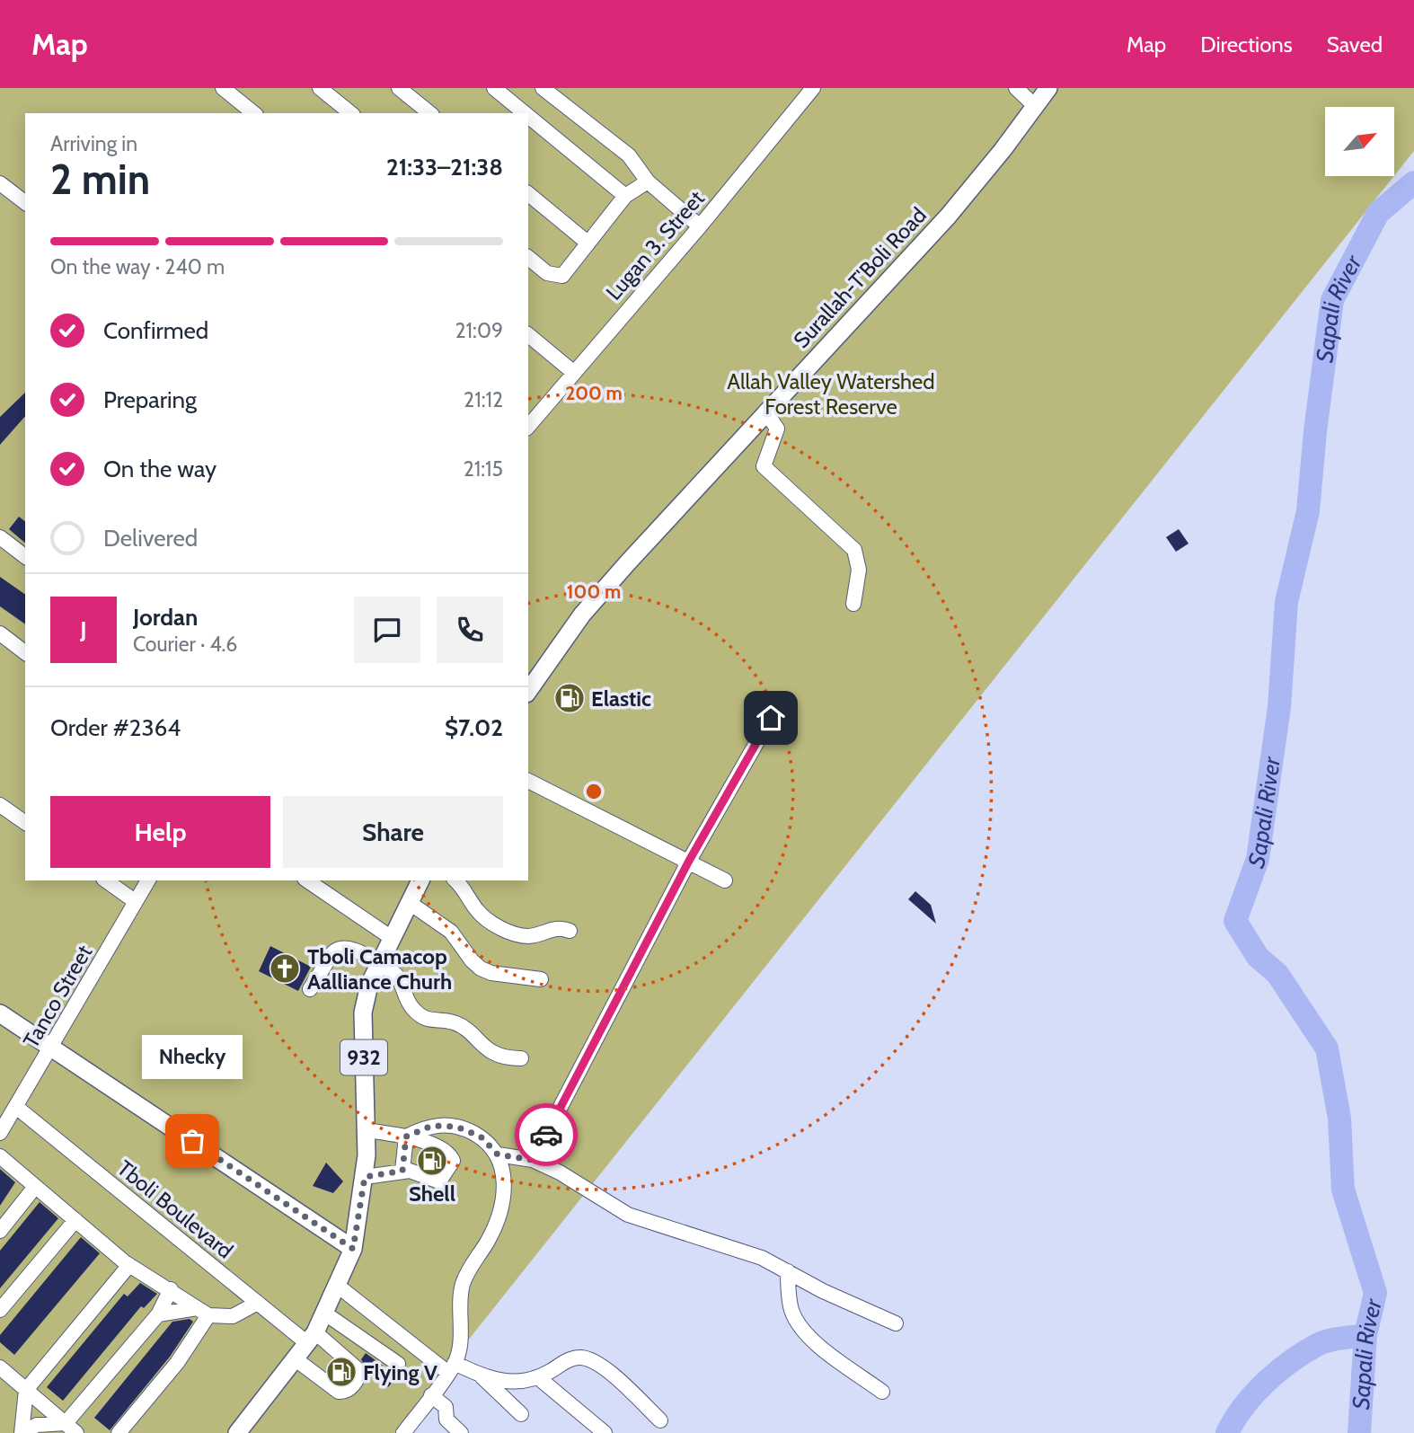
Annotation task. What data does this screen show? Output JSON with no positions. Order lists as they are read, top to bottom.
{
  "streets": {
    "main road": ["Surallah-T'Boli Road", "932"],
    "street": ["Lugan 3. Street", "Tanco Street", "Tboli Boulevard"]
  },
  "crossings": [
    ["Tanco Street", "Tboli Boulevard"],
    ["932", "Tboli Boulevard"]
  ],
  "water": ["Sapali River"],
  "parks": ["Allah Valley Watershed Forest Reserve"],
  "places": {
    "fuel station": ["Elastic", "Shell", "Flying V"],
    "church": ["Tboli Camacop Aalliance Churh"],
    "other": ["Nhecky"]
  },
  "north": "top right",
  "page": {
    "header": "Map",
    "nav": ["Map", "Directions", "Saved"],
    "heading": ["2 min", "Arriving in", "21:33–21:38"],
    "panel": [
      "Jordan",
      "Courier · 4.6",
      "Order #2364",
      "$7.02"
    ],
    "bar": "On the way · 240 m",
    "list": [
      ["Confirmed", "21:09"],
      ["Preparing", "21:12"],
      ["On the way", "21:15"],
      "Delivered"
    ],
    "round": "J",
    "buttons": ["Help", "Share"],
    "bubble": "Nhecky"
  },
  "rings": ["200 m", "100 m"]
}
